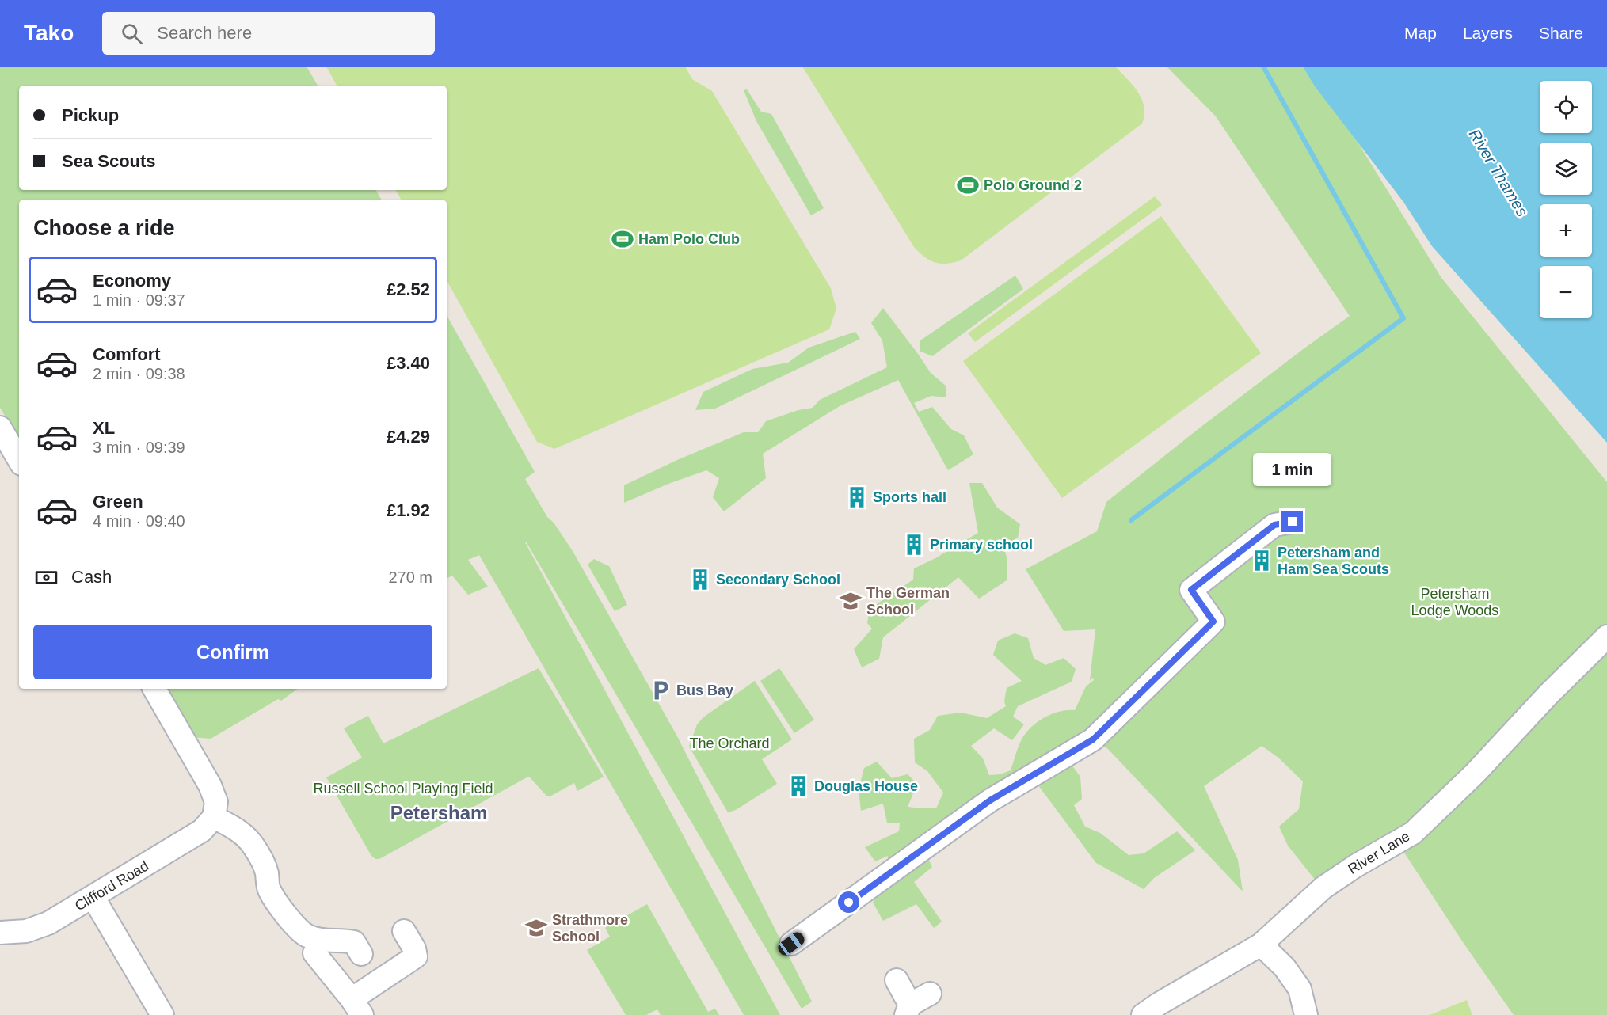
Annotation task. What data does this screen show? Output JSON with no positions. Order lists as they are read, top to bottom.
{
  "streets": {
    "street": ["River Lane", "Clifford Road"]
  },
  "districts": ["Petersham"],
  "water": ["River Thames"],
  "parks": ["Petersham Lodge Woods", "The Orchard", "Russell School Playing Field"],
  "places": {
    "sports": ["Polo Ground 2", "Ham Polo Club"],
    "building": [
      "Sports hall",
      "Primary school",
      "Petersham and Ham Sea Scouts",
      "Secondary School",
      "Douglas House"
    ],
    "school or university": ["The German School", "Strathmore School"],
    "parking": ["Bus Bay"]
  },
  "page": {
    "header": "Tako",
    "search": "Search here",
    "nav": ["Map", "Layers", "Share"],
    "map_buttons": ["+", "−"],
    "banner": ["Pickup", "Sea Scouts"],
    "heading": "Choose a ride",
    "list": [
      {
        "name": "Economy",
        "note": "1 min · 09:37",
        "value": "£2.52"
      },
      {
        "name": "Comfort",
        "note": "2 min · 09:38",
        "value": "£3.40"
      },
      {
        "name": "XL",
        "note": "3 min · 09:39",
        "value": "£4.29"
      },
      {
        "name": "Green",
        "note": "4 min · 09:40",
        "value": "£1.92"
      }
    ],
    "bubble": "1 min",
    "pay": ["Cash", "270 m"],
    "buttons": "Confirm"
  }
}
